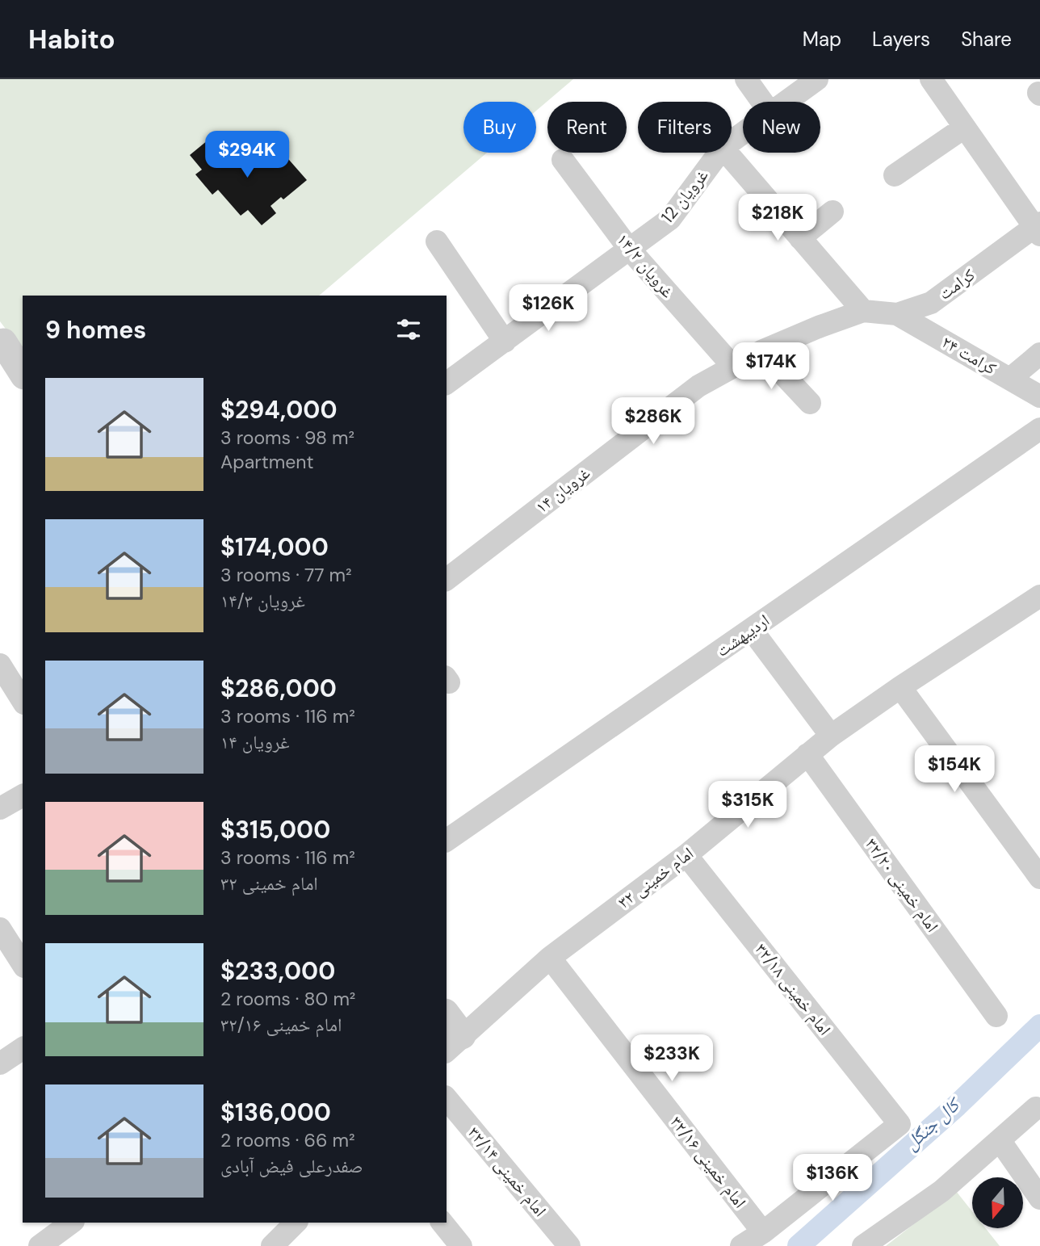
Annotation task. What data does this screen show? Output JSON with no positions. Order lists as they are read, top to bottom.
{
  "streets": {
    "street": [
      "غرویان 12",
      "غرویان ۱۴/۲",
      "کرامت",
      "کرامت ۲۴",
      "غرویان ۱۴",
      "اردیبهشت",
      "امام خمینی ۳۲",
      "امام خمینی ۳۲/۲۰",
      "امام خمینی ۳۲/۱۸",
      "امام خمینی ۳۲/۱۶",
      "امام خمینی ۳۲/۱۴"
    ]
  },
  "crossings": [
    ["غرویان 12", "غرویان ۱۴/۲"],
    ["غرویان ۱۴/۲", "غرویان ۱۴"],
    ["کرامت", "کرامت ۲۴"],
    ["کرامت", "غرویان ۱۴"],
    ["امام خمینی ۳۲", "امام خمینی ۳۲/۲۰"],
    ["امام خمینی ۳۲", "امام خمینی ۳۲/۱۸"],
    ["امام خمینی ۳۲", "امام خمینی ۳۲/۱۶"],
    ["امام خمینی ۳۲/۱۸", "امام خمینی ۳۲/۱۶"]
  ],
  "water": ["کال جنگل"],
  "north": "bottom",
  "page": {
    "header": "Habito",
    "nav": ["Map", "Layers", "Share"],
    "chip": [
      "Buy",
      "Rent",
      "Filters",
      "New"
    ],
    "price": [
      "$294K",
      "$218K",
      "$126K",
      "$174K",
      "$286K",
      "$154K",
      "$315K",
      "$233K",
      "$136K"
    ],
    "heading": "9 homes",
    "list": [
      {
        "name": "$294,000",
        "note": "3 rooms · 98 m² · Apartment"
      },
      {
        "name": "$174,000",
        "note": "3 rooms · 77 m² · غرویان ۱۴/۳"
      },
      {
        "name": "$286,000",
        "note": "3 rooms · 116 m² · غرویان ۱۴"
      },
      {
        "name": "$315,000",
        "note": "3 rooms · 116 m² · امام خمینی ۳۲"
      },
      {
        "name": "$233,000",
        "note": "2 rooms · 80 m² · امام خمینی ۳۲/۱۶"
      },
      {
        "name": "$136,000",
        "note": "2 rooms · 66 m² · صفدرعلی فیض آبادی"
      }
    ]
  }
}
